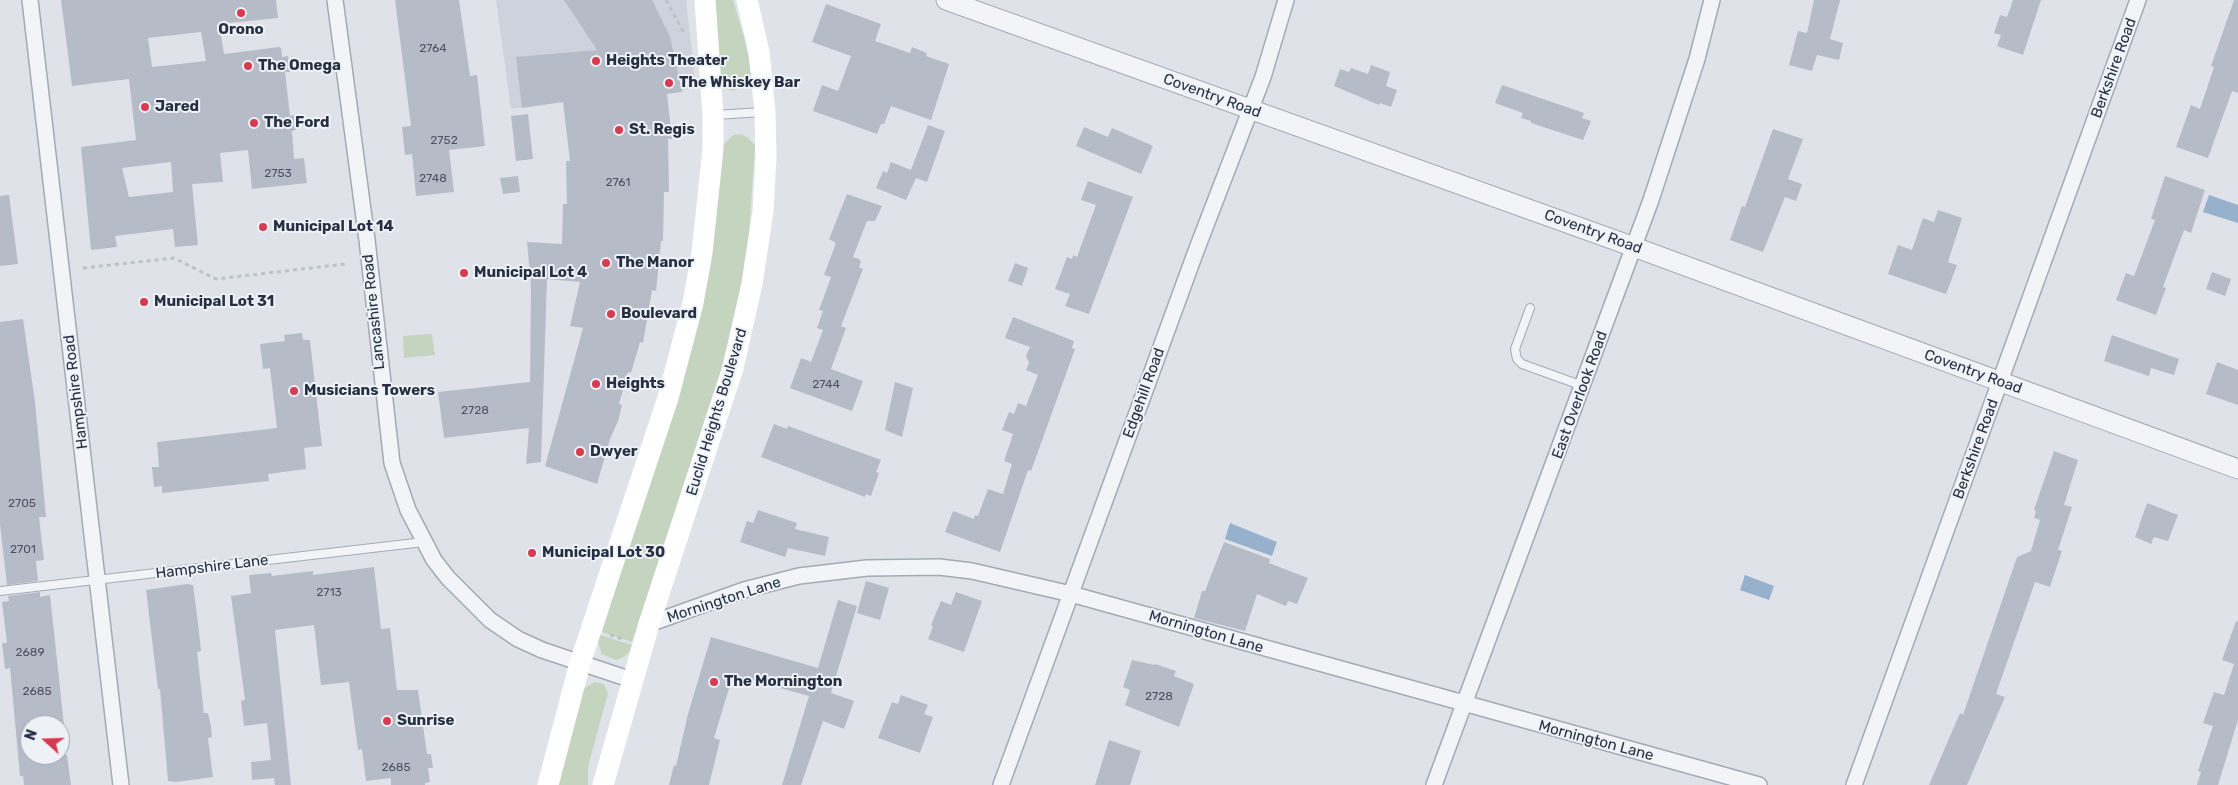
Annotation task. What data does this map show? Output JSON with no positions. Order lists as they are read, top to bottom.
{
  "streets": {
    "main road": ["Euclid Heights Boulevard"],
    "street": [
      "Berkshire Road",
      "Coventry Road",
      "Lancashire Road",
      "Hampshire Road",
      "Edgehill Road",
      "East Overlook Road",
      "Mornington Lane"
    ],
    "lane": ["Hampshire Lane"]
  },
  "crossings": [
    ["Berkshire Road", "Coventry Road"],
    ["Coventry Road", "Edgehill Road"],
    ["Coventry Road", "East Overlook Road"],
    ["Lancashire Road", "Euclid Heights Boulevard"],
    ["Lancashire Road", "Hampshire Lane"],
    ["Hampshire Road", "Hampshire Lane"],
    ["Edgehill Road", "Mornington Lane"],
    ["East Overlook Road", "Mornington Lane"],
    ["Euclid Heights Boulevard", "Mornington Lane"]
  ],
  "places": [
    "Orono",
    "Heights Theater",
    "The Omega",
    "The Whiskey Bar",
    "Jared",
    "The Ford",
    "St. Regis",
    "Municipal Lot 14",
    "The Manor",
    "Municipal Lot 4",
    "Municipal Lot 31",
    "Boulevard",
    "Heights",
    "Musicians Towers",
    "Dwyer",
    "Municipal Lot 30",
    "The Mornington",
    "Sunrise"
  ],
  "house_numbers": [
    "2764",
    "2752",
    "2753",
    "2748",
    "2761",
    "2744",
    "2728",
    "2705",
    "2701",
    "2713",
    "2689",
    "2685",
    "2728",
    "2685"
  ],
  "north": "left"
}
